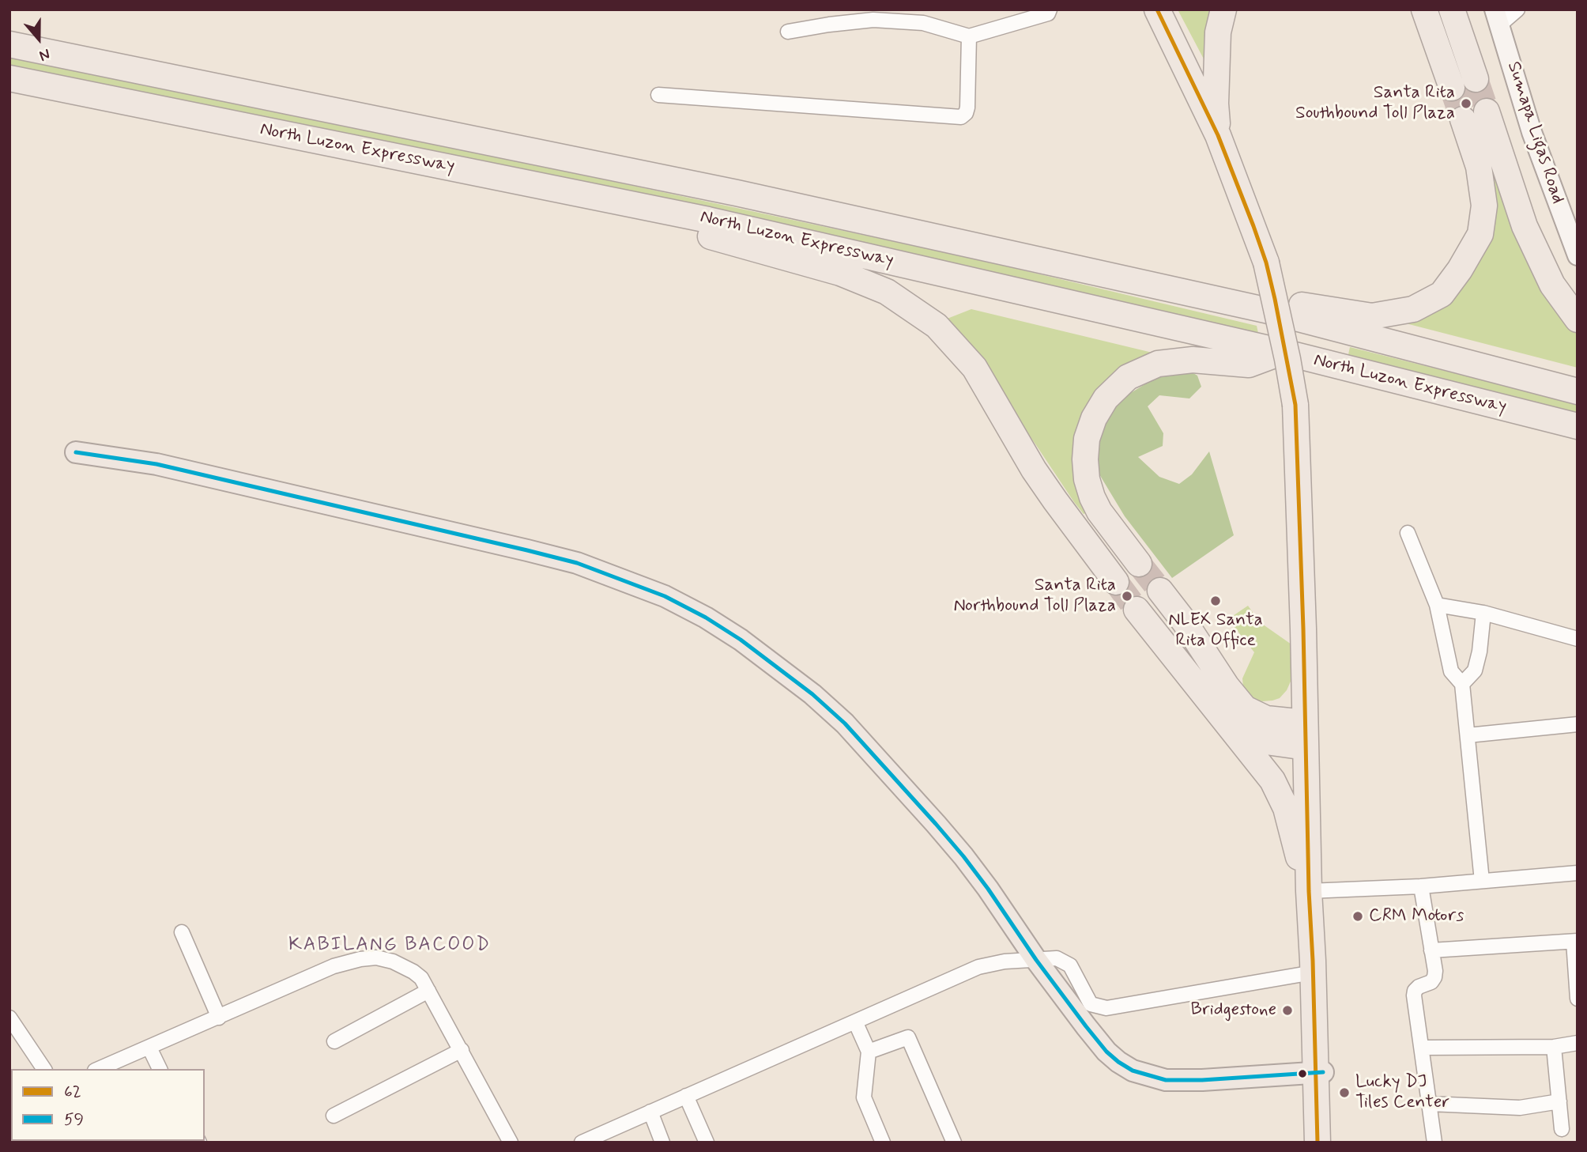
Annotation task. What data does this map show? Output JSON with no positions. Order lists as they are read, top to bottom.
{
  "streets": {
    "highway": ["North Luzon Expressway"],
    "main road": ["Sumapa Ligas Road"]
  },
  "districts": ["KABILANG BACOOD"],
  "places": [
    "Santa Rita Southbound Toll Plaza",
    "Santa Rita Northbound Toll Plaza",
    "NLEX Santa Rita Office",
    "CRM Motors",
    "Bridgestone",
    "Lucky DJ Tiles Center"
  ],
  "lines": ["transit line 62", "transit line 59"],
  "legend": ["62", "59"],
  "north": "bottom"
}
